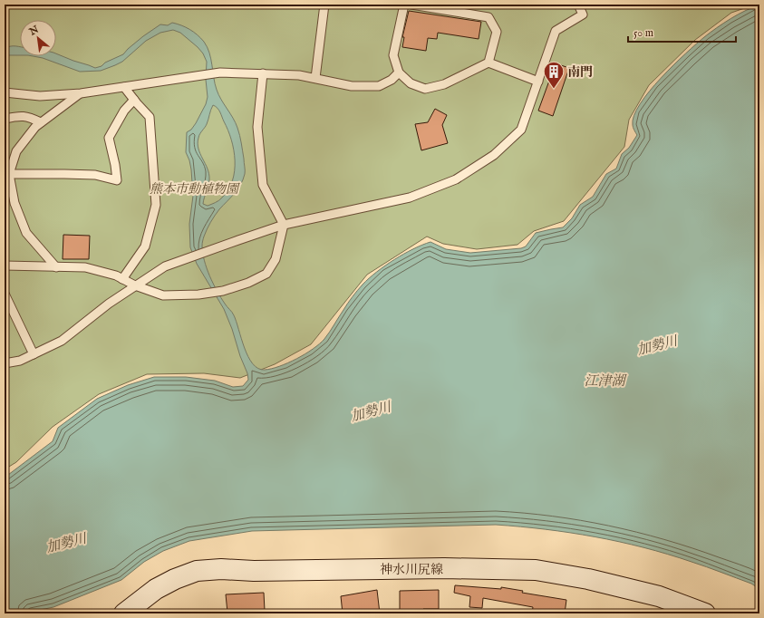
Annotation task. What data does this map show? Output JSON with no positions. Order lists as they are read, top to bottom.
{
  "streets": {
    "main road": ["神水川尻線"]
  },
  "water": ["加勢川", "江津湖"],
  "parks": ["熊本市動植物園"],
  "places": {
    "building": ["南門"]
  },
  "scale_bar": "50 m",
  "north": "top left"
}
